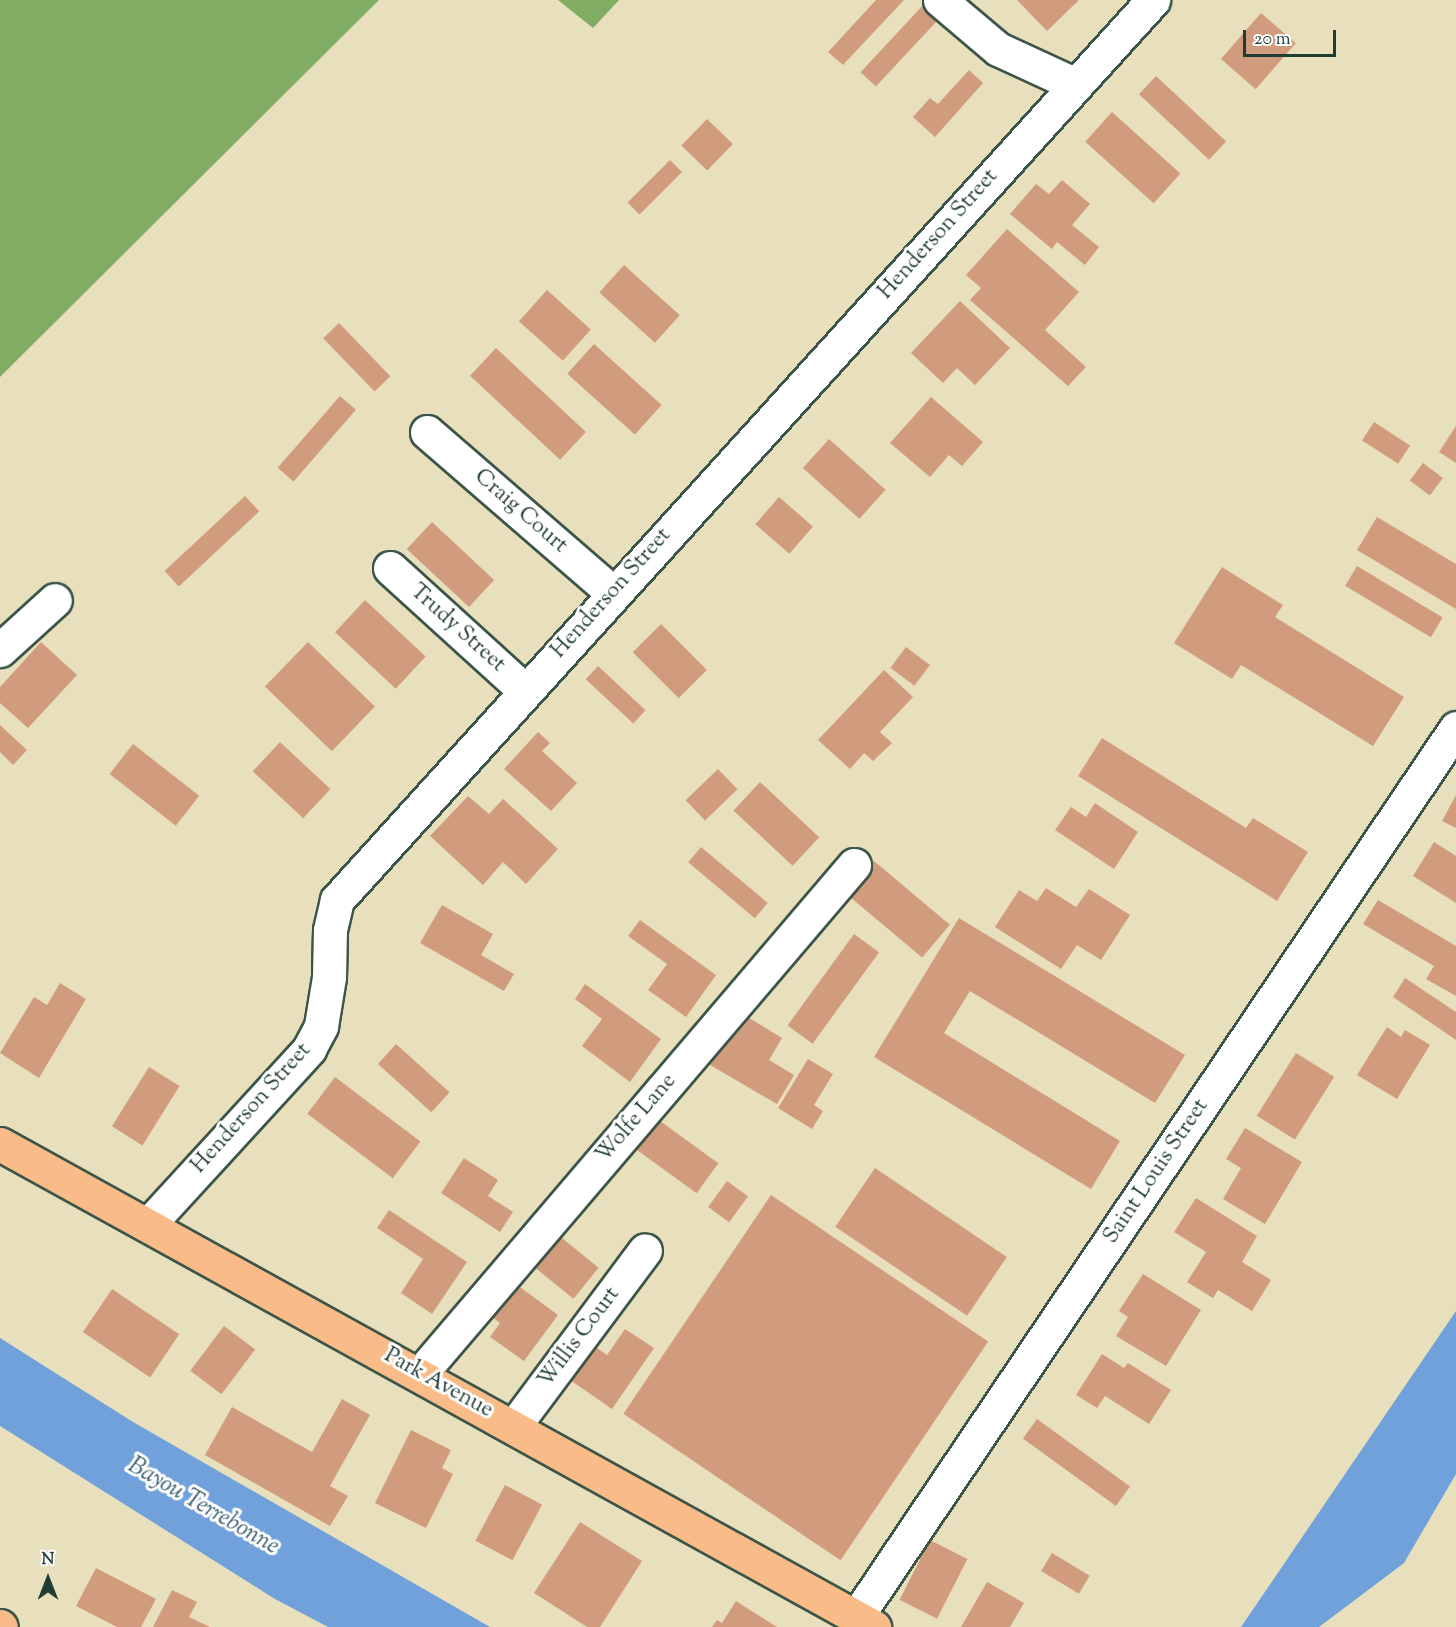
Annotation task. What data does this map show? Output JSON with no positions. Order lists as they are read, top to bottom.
{
  "streets": {
    "main road": ["Park Avenue"],
    "street": [
      "Henderson Street",
      "Craig Court",
      "Trudy Street",
      "Wolfe Lane",
      "Saint Louis Street",
      "Willis Court"
    ]
  },
  "crossings": [
    ["Henderson Street", "Craig Court"],
    ["Henderson Street", "Trudy Street"],
    ["Henderson Street", "Park Avenue"],
    ["Wolfe Lane", "Park Avenue"],
    ["Saint Louis Street", "Park Avenue"],
    ["Willis Court", "Park Avenue"]
  ],
  "water": ["Bayou Terrebonne"],
  "scale_bar": "20 m",
  "north": "top"
}
